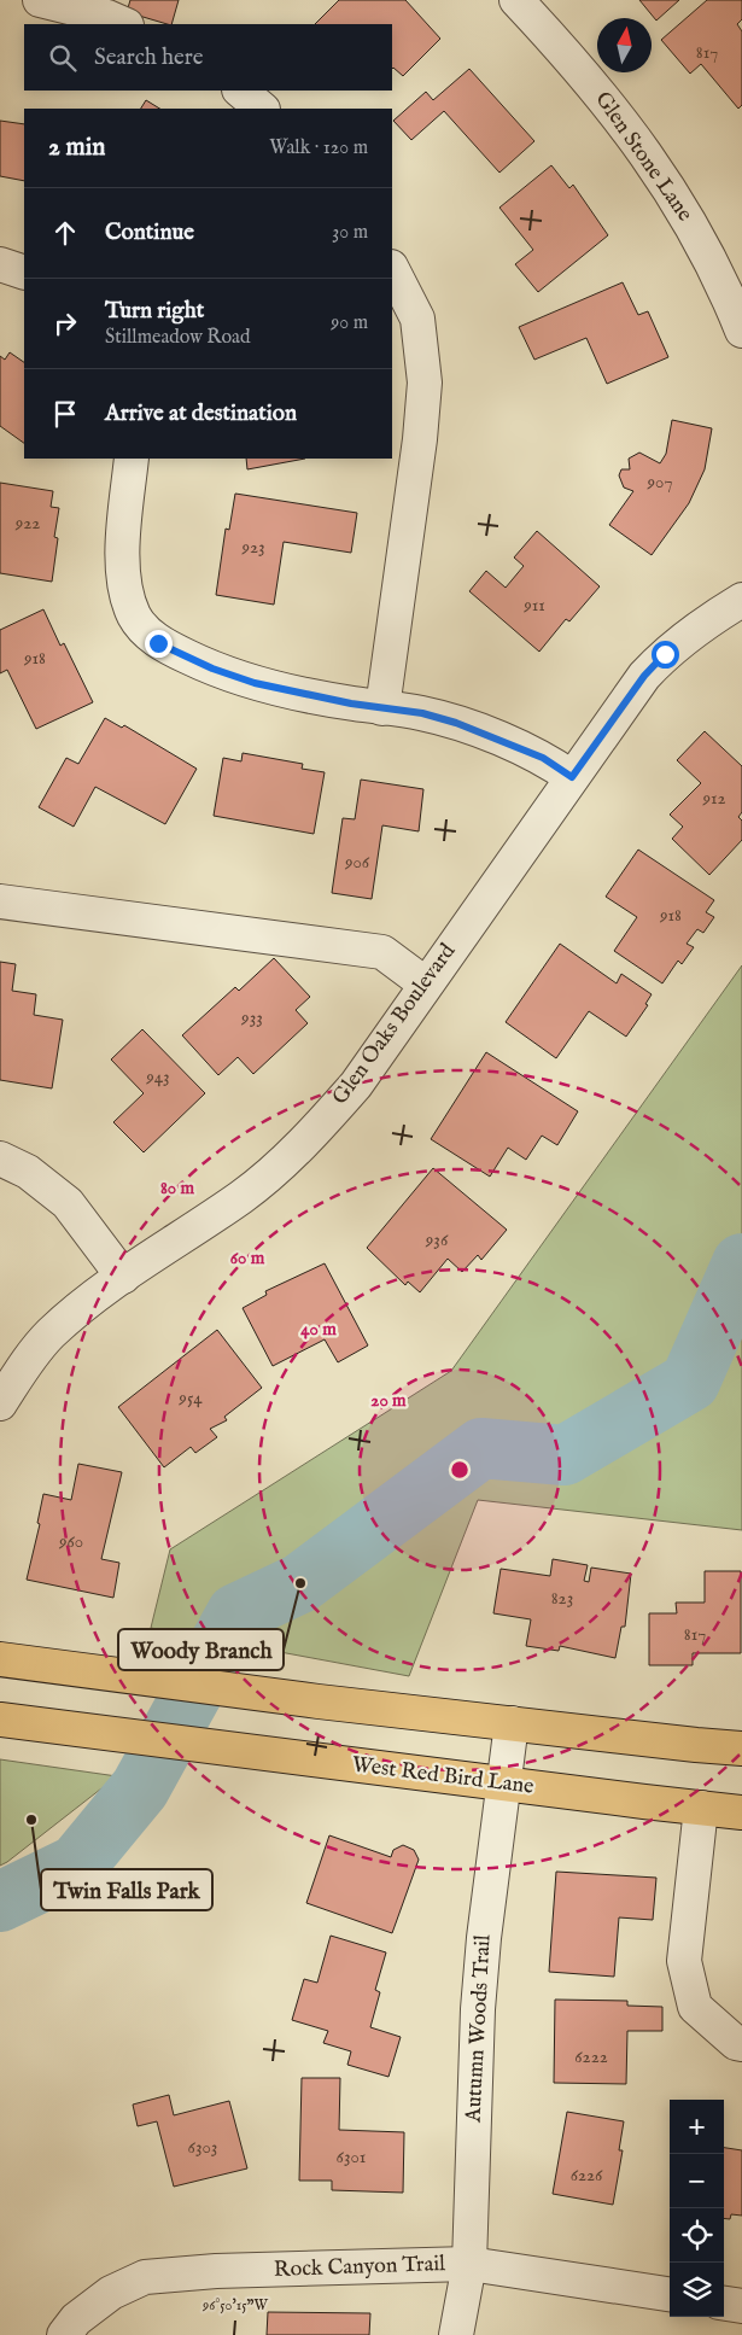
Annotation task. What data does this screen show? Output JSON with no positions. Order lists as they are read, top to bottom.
{
  "streets": {
    "main road": ["West Red Bird Lane"],
    "street": [
      "Glen Stone Lane",
      "Glen Oaks Boulevard",
      "Autumn Woods Trail",
      "Rock Canyon Trail"
    ]
  },
  "crossings": [
    ["West Red Bird Lane", "Autumn Woods Trail"],
    ["Autumn Woods Trail", "Rock Canyon Trail"]
  ],
  "places": ["Woody Branch", "Twin Falls Park"],
  "house_numbers": [
    "817",
    "907",
    "922",
    "923",
    "911",
    "918",
    "912",
    "906",
    "918",
    "933",
    "943",
    "936",
    "954",
    "960",
    "823",
    "817",
    "6222",
    "6303",
    "6301",
    "6226"
  ],
  "north": "top",
  "page": {
    "search": "Search here",
    "heading": ["2 min", "Walk · 120 m"],
    "list": [
      ["Continue", "30 m"],
      ["Turn right", "Stillmeadow Road", "90 m"],
      "Arrive at destination"
    ],
    "map_buttons": ["+", "−"]
  },
  "coordinates": ["96°50'15\"W"],
  "rings": [
    "80 m",
    "60 m",
    "40 m",
    "20 m"
  ]
}
